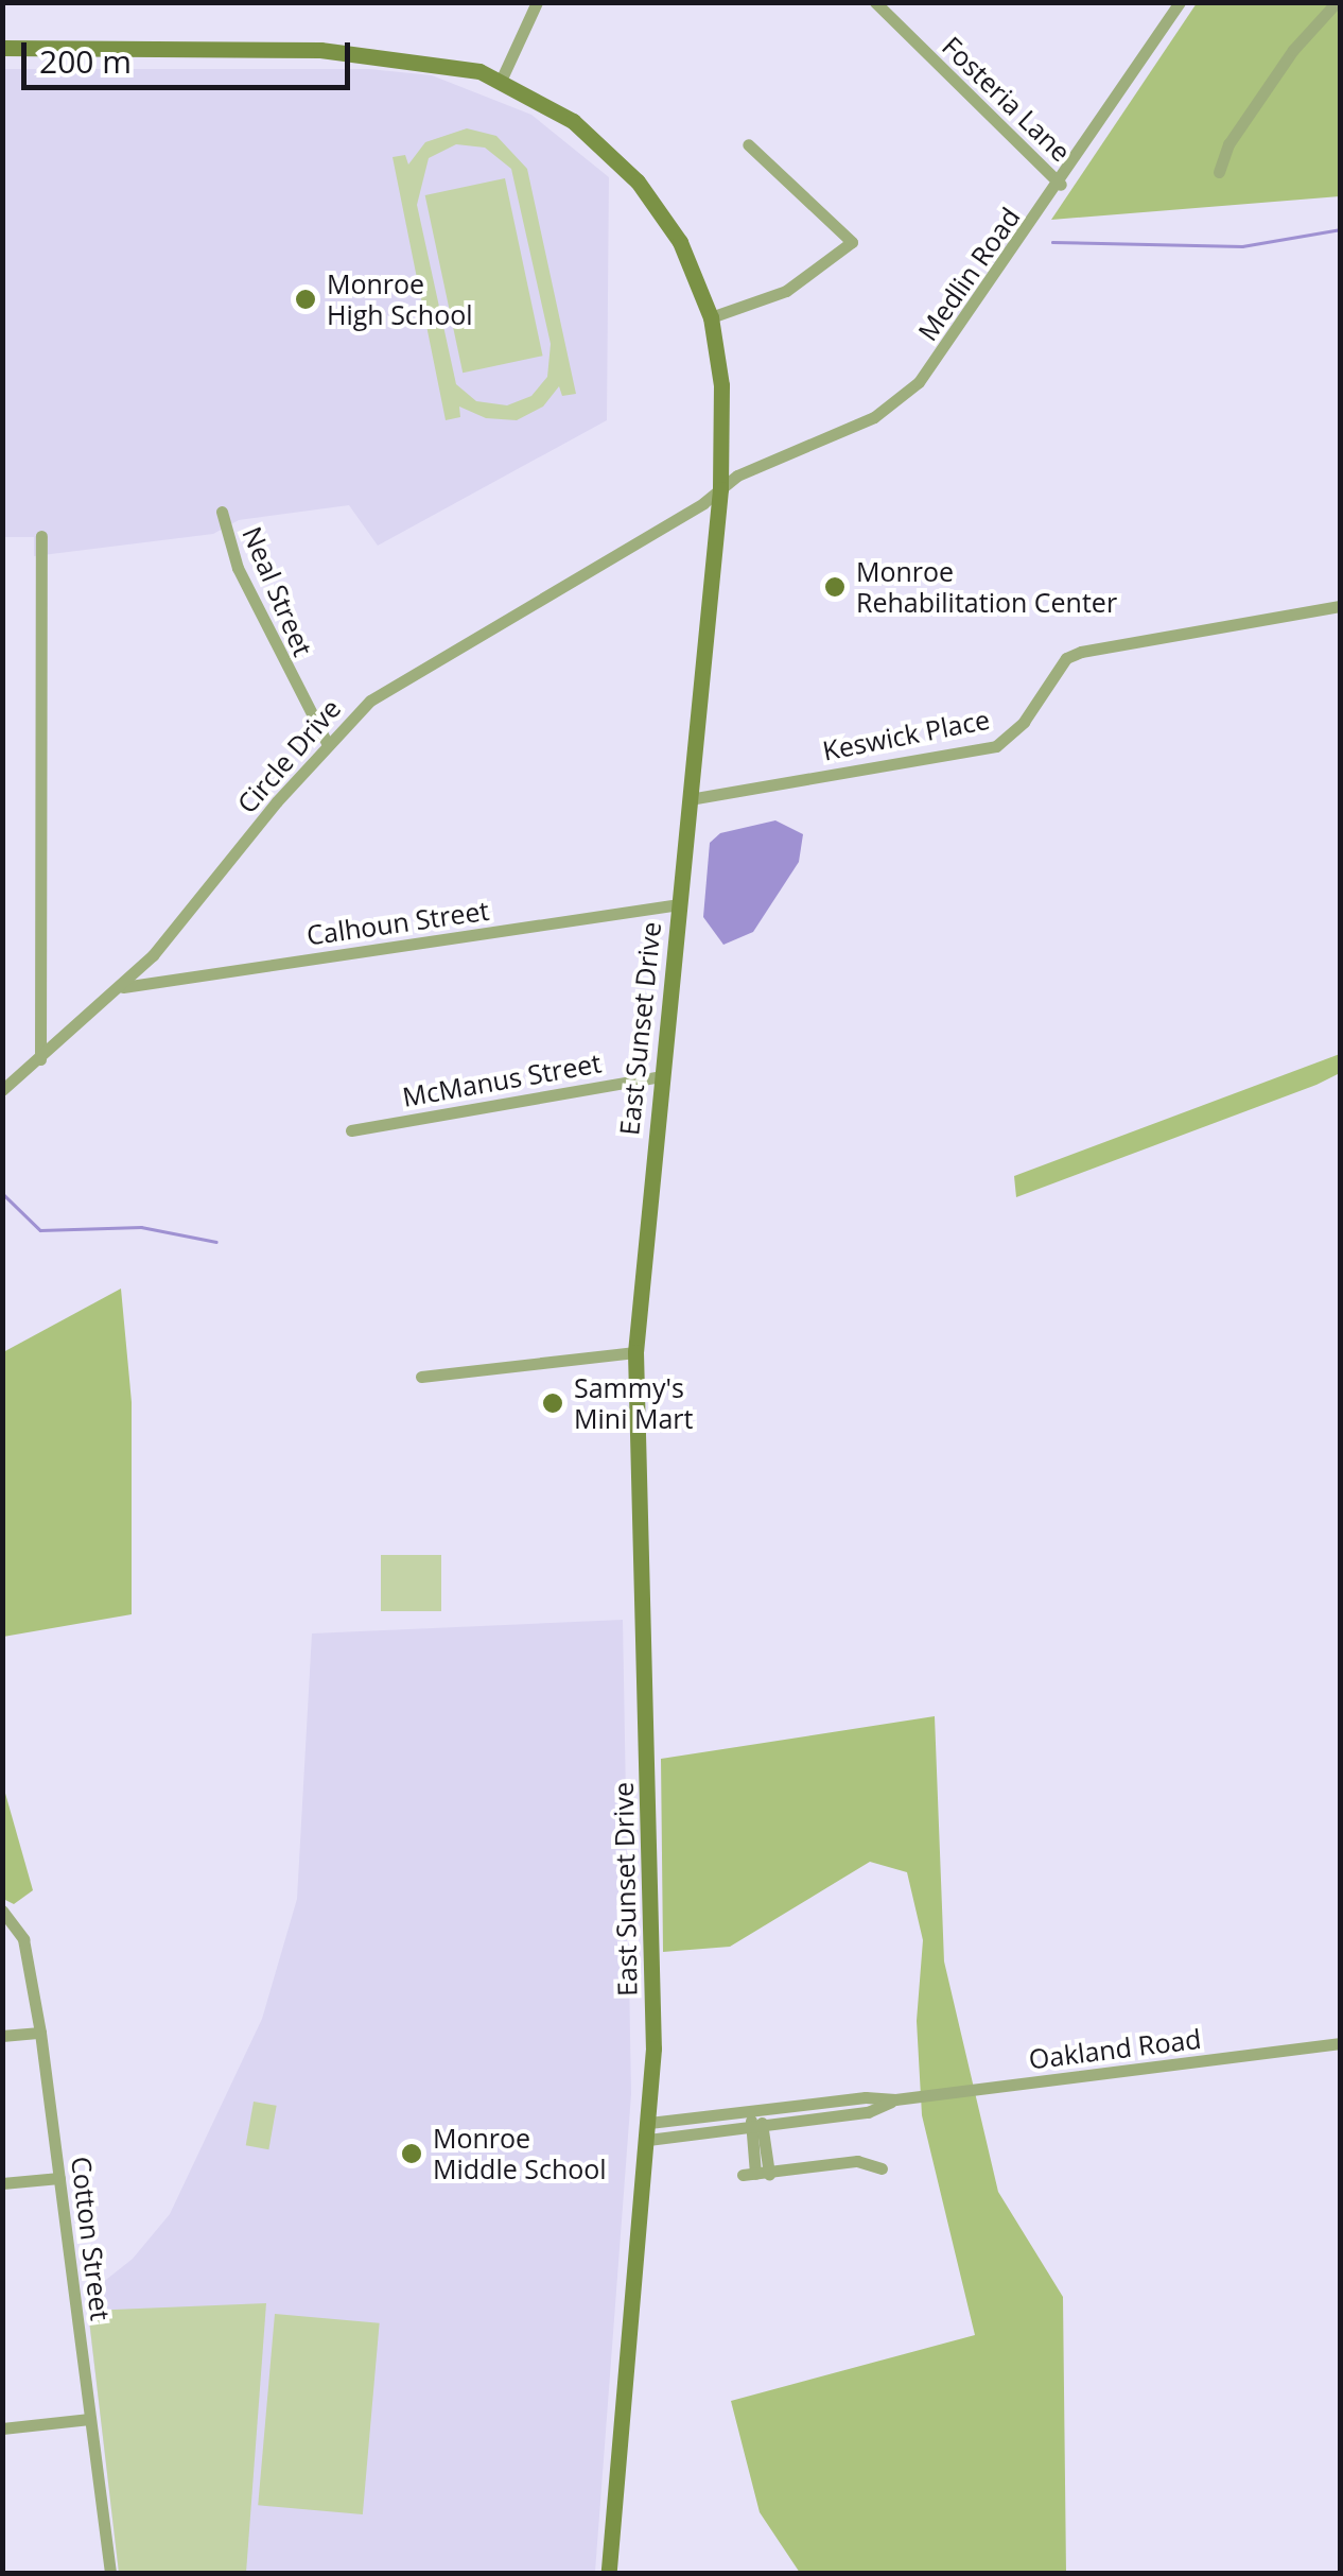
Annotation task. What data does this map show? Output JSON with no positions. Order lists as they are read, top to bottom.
{
  "streets": {
    "street": [
      "Fosteria Lane",
      "Medlin Road",
      "Neal Street",
      "Keswick Place",
      "Circle Drive",
      "Calhoun Street",
      "East Sunset Drive",
      "McManus Street",
      "Oakland Road",
      "Cotton Street"
    ]
  },
  "crossings": [
    ["Fosteria Lane", "Medlin Road"],
    ["Medlin Road", "Circle Drive"],
    ["Medlin Road", "East Sunset Drive"],
    ["Neal Street", "Circle Drive"],
    ["Keswick Place", "East Sunset Drive"],
    ["Circle Drive", "Calhoun Street"],
    ["Circle Drive", "East Sunset Drive"],
    ["Calhoun Street", "East Sunset Drive"],
    ["East Sunset Drive", "McManus Street"],
    ["East Sunset Drive", "Oakland Road"]
  ],
  "places": [
    "Monroe High School",
    "Monroe Rehabilitation Center",
    "Sammy's Mini Mart",
    "Monroe Middle School"
  ],
  "scale_bar": "200 m"
}
